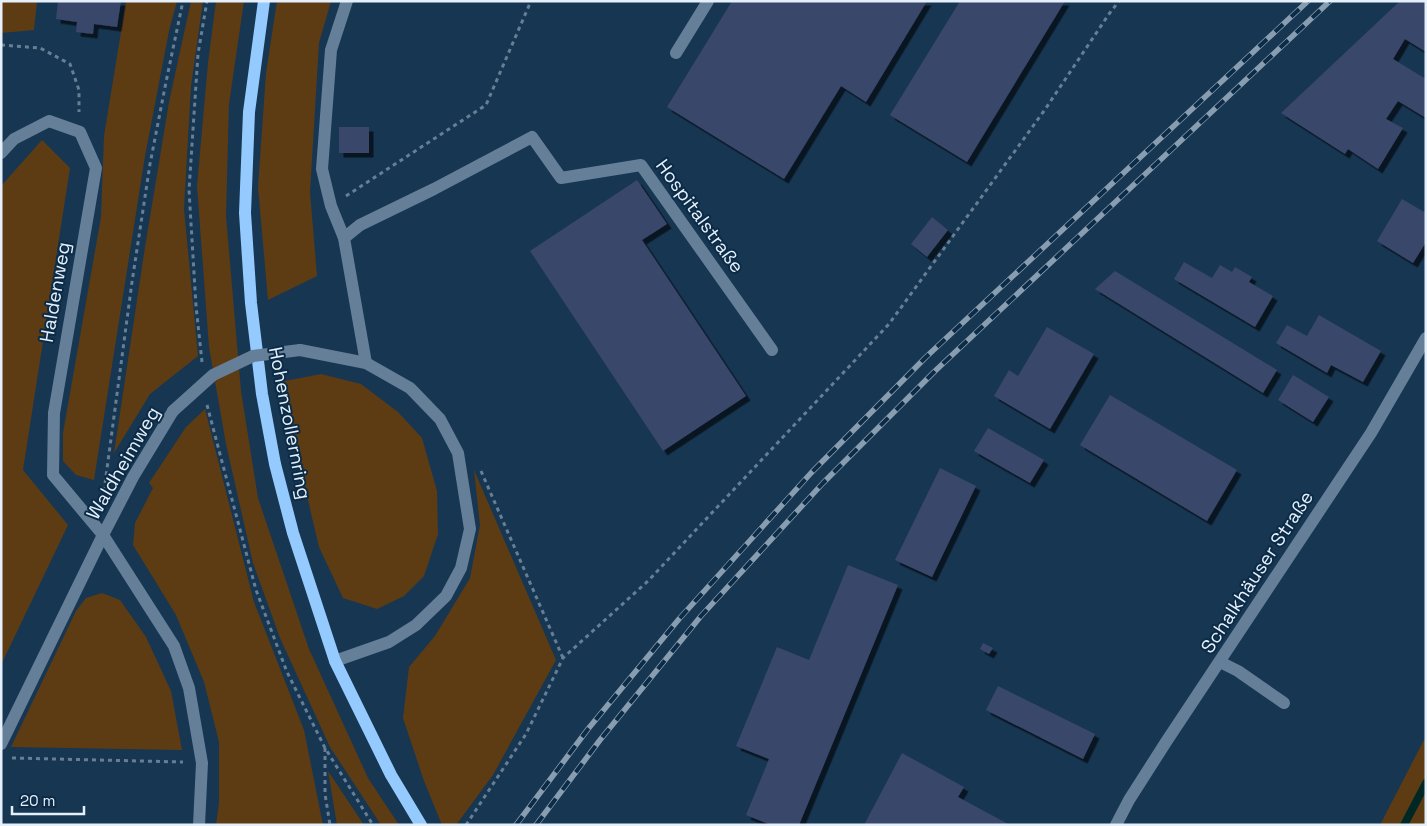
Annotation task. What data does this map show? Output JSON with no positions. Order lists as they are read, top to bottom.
{
  "streets": {
    "main road": ["Hohenzollernring"],
    "street": [
      "Hospitalstraße",
      "Haldenweg",
      "Waldheimweg",
      "Schalkhäuser Straße"
    ]
  },
  "crossings": [
    ["Haldenweg", "Waldheimweg"],
    ["Hohenzollernring", "Waldheimweg"]
  ],
  "scale_bar": "20 m"
}
